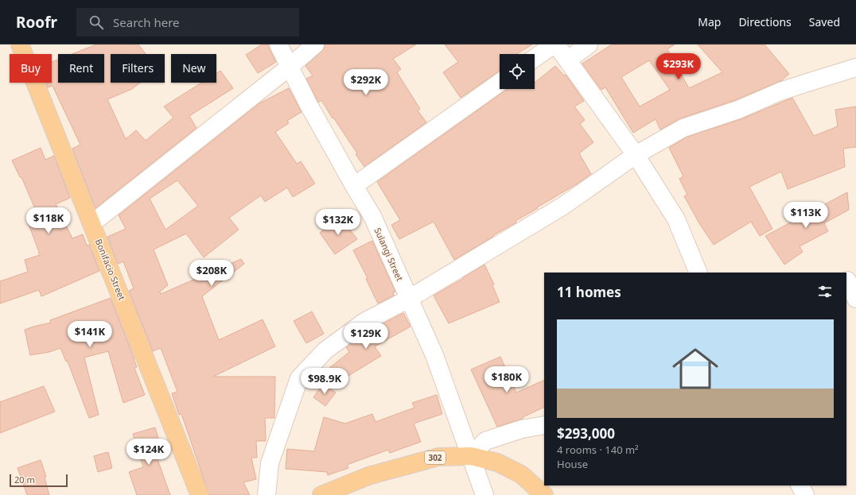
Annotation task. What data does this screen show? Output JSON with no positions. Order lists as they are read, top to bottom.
{
  "streets": {
    "main road": ["Bonifacio Street", "302"],
    "street": ["Sulangi Street"]
  },
  "crossings": [
    ["Sulangi Street", "302"]
  ],
  "scale_bar": "20 m",
  "page": {
    "header": "Roofr",
    "search": "Search here",
    "nav": ["Map", "Directions", "Saved"],
    "price": [
      "$293K",
      "$292K",
      "$113K",
      "$118K",
      "$132K",
      "$208K",
      "$141K",
      "$129K",
      "$180K",
      "$98.9K",
      "$124K"
    ],
    "chip": [
      "Buy",
      "Rent",
      "Filters",
      "New"
    ],
    "heading": "11 homes",
    "list": [
      {
        "name": "$293,000",
        "note": "4 rooms · 140 m² · House"
      }
    ],
    "scale": "20 m"
  }
}
